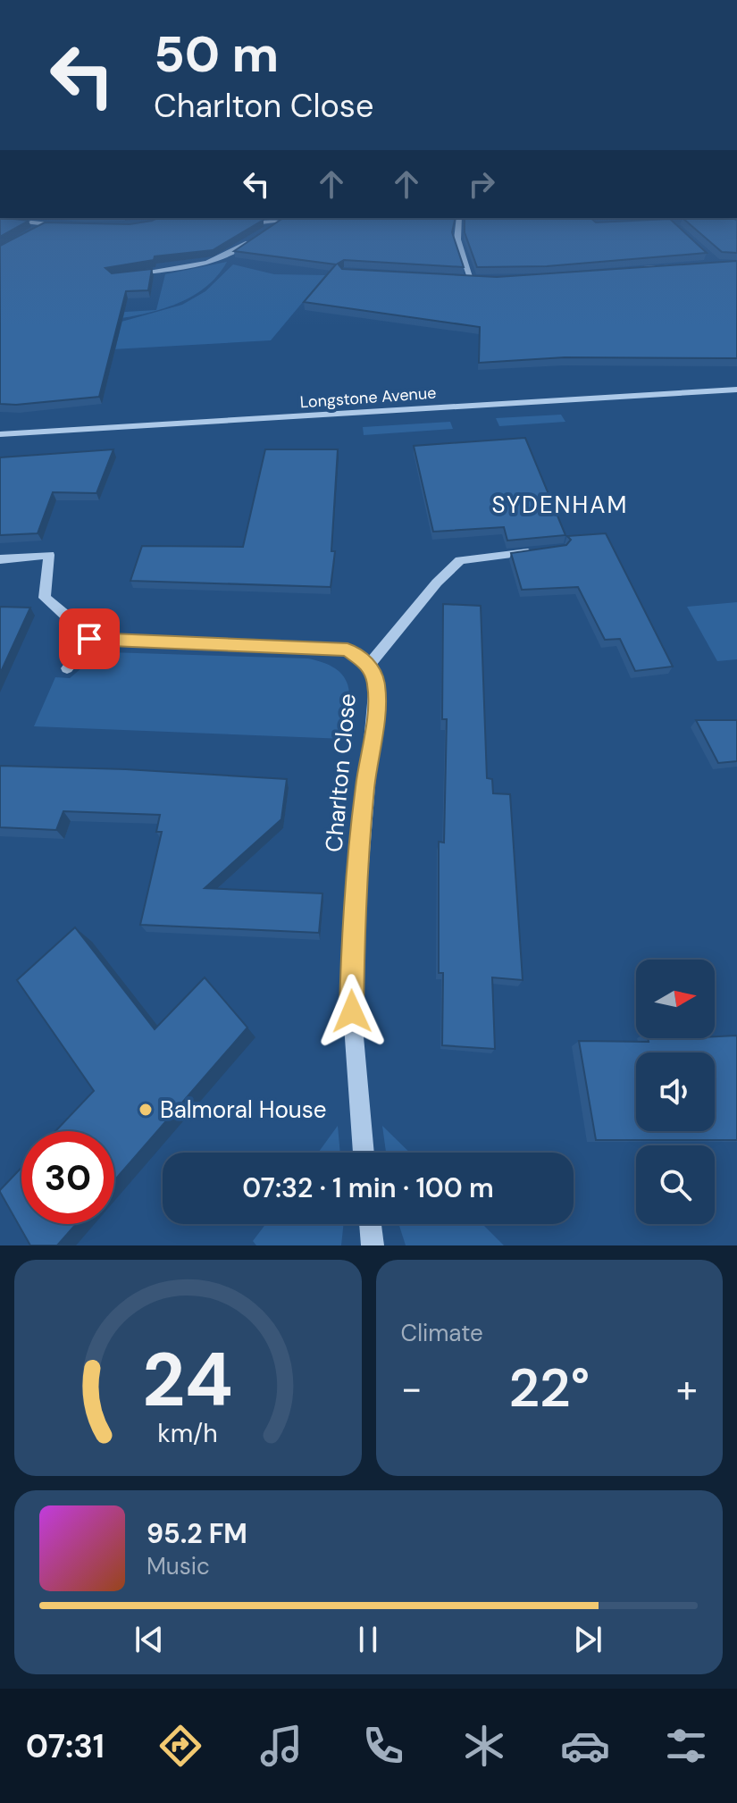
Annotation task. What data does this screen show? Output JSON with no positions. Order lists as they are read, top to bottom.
{
  "streets": {
    "street": ["Longstone Avenue", "Charlton Close"]
  },
  "districts": ["SYDENHAM"],
  "places": ["Balmoral House"],
  "north": "right",
  "page": {
    "turn": ["50 m", "Charlton Close"],
    "limit": "30",
    "trip": "07:32 · 1 min · 100 m",
    "tile": "Climate",
    "heat": ["−", "22°", "+"],
    "song": ["95.2 FM", "Music"],
    "tabs": "07:31",
    "gauge": ["24", "km/h"]
  }
}
